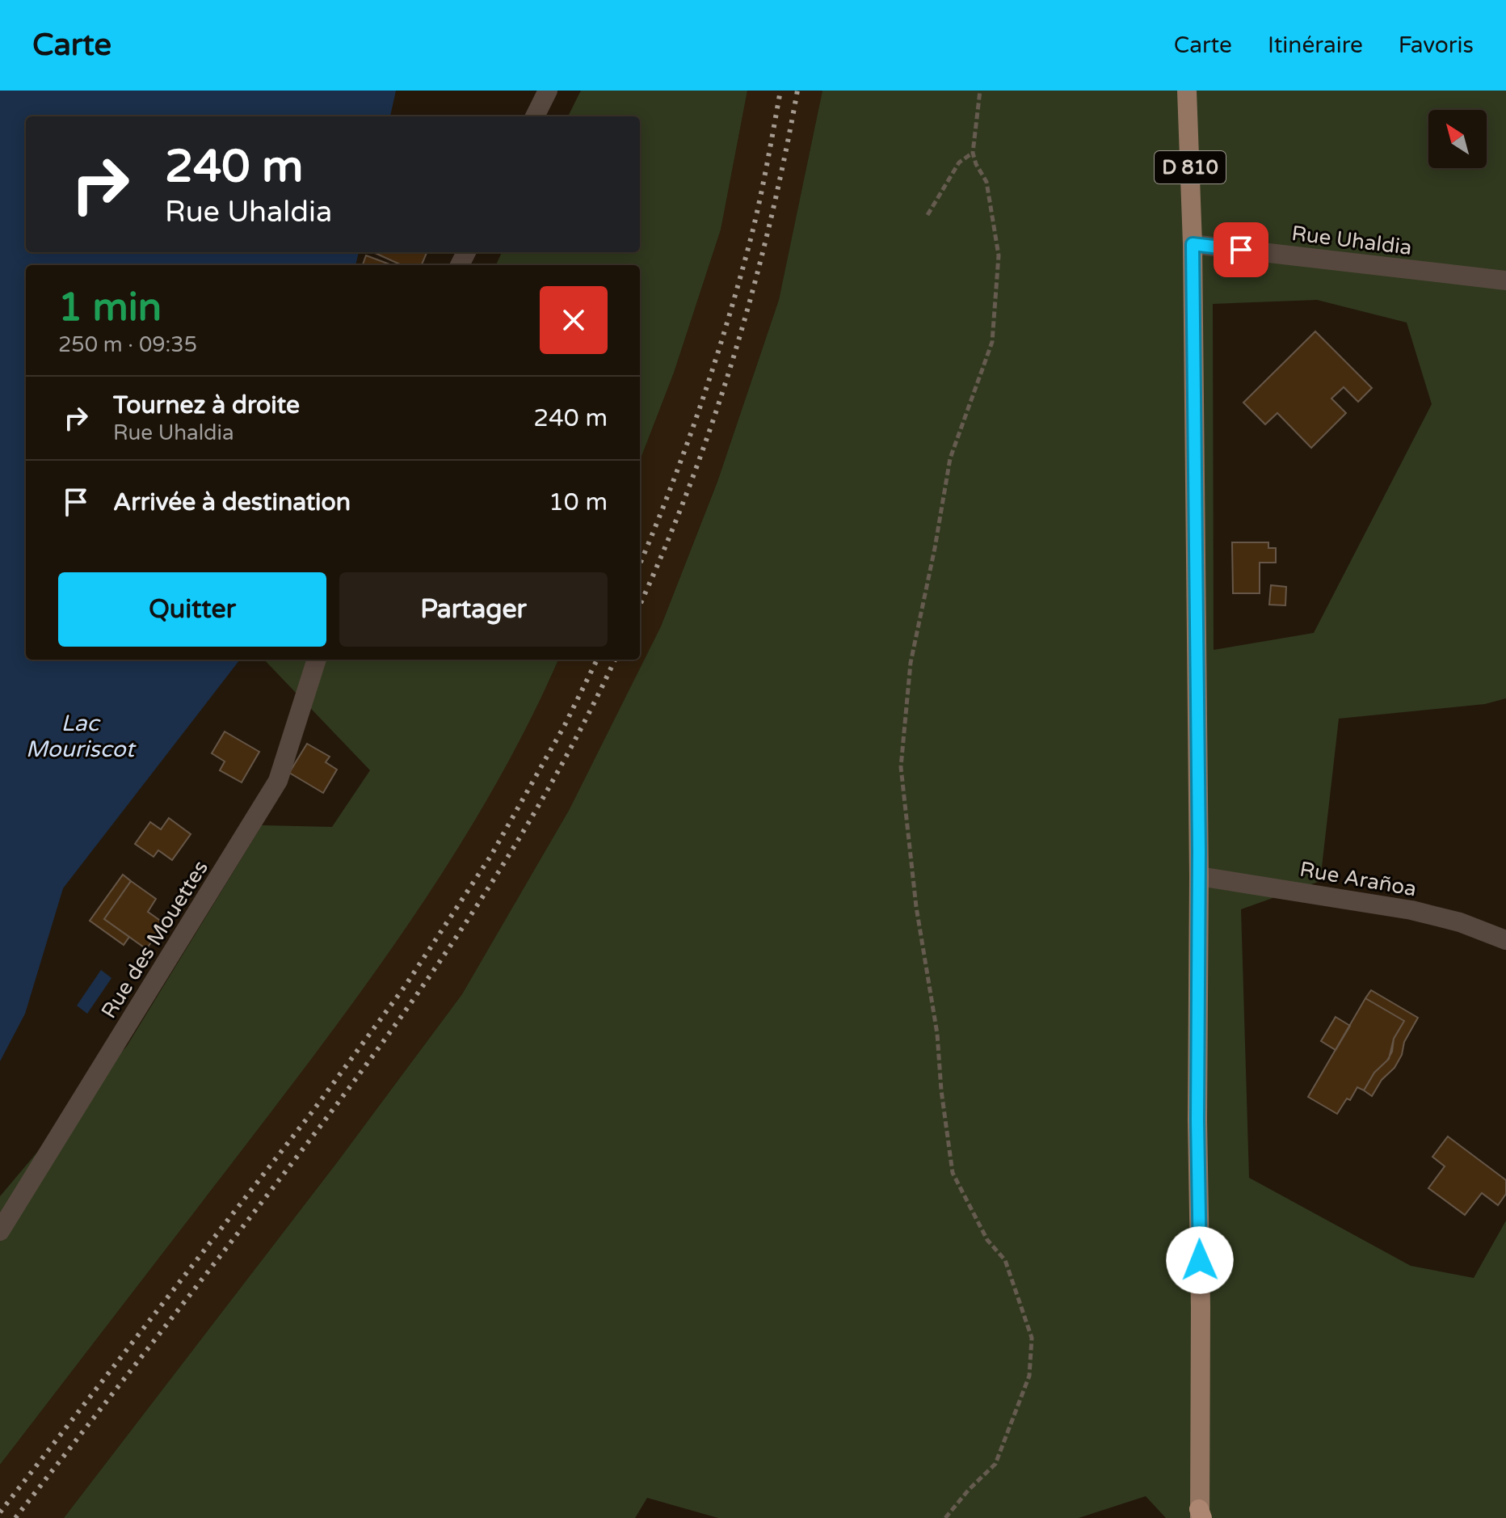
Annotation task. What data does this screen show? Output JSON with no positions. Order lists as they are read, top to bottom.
{
  "streets": {
    "main road": ["D 810"],
    "street": ["Rue Uhaldia", "Rue Arañoa", "Rue des Mouettes"]
  },
  "crossings": [
    ["D 810", "Rue Uhaldia"],
    ["D 810", "Rue Arañoa"]
  ],
  "water": ["Lac Mouriscot"],
  "north": "top left",
  "page": {
    "header": "Carte",
    "nav": ["Carte", "Itinéraire", "Favoris"],
    "turn": ["240 m", "Rue Uhaldia"],
    "heading": ["1 min", "250 m · 09:35"],
    "list": [
      {
        "name": "Tournez à droite",
        "note": "Rue Uhaldia",
        "value": "240 m"
      },
      {
        "name": "Arrivée à destination",
        "value": "10 m"
      }
    ],
    "buttons": ["Quitter", "Partager"]
  }
}
